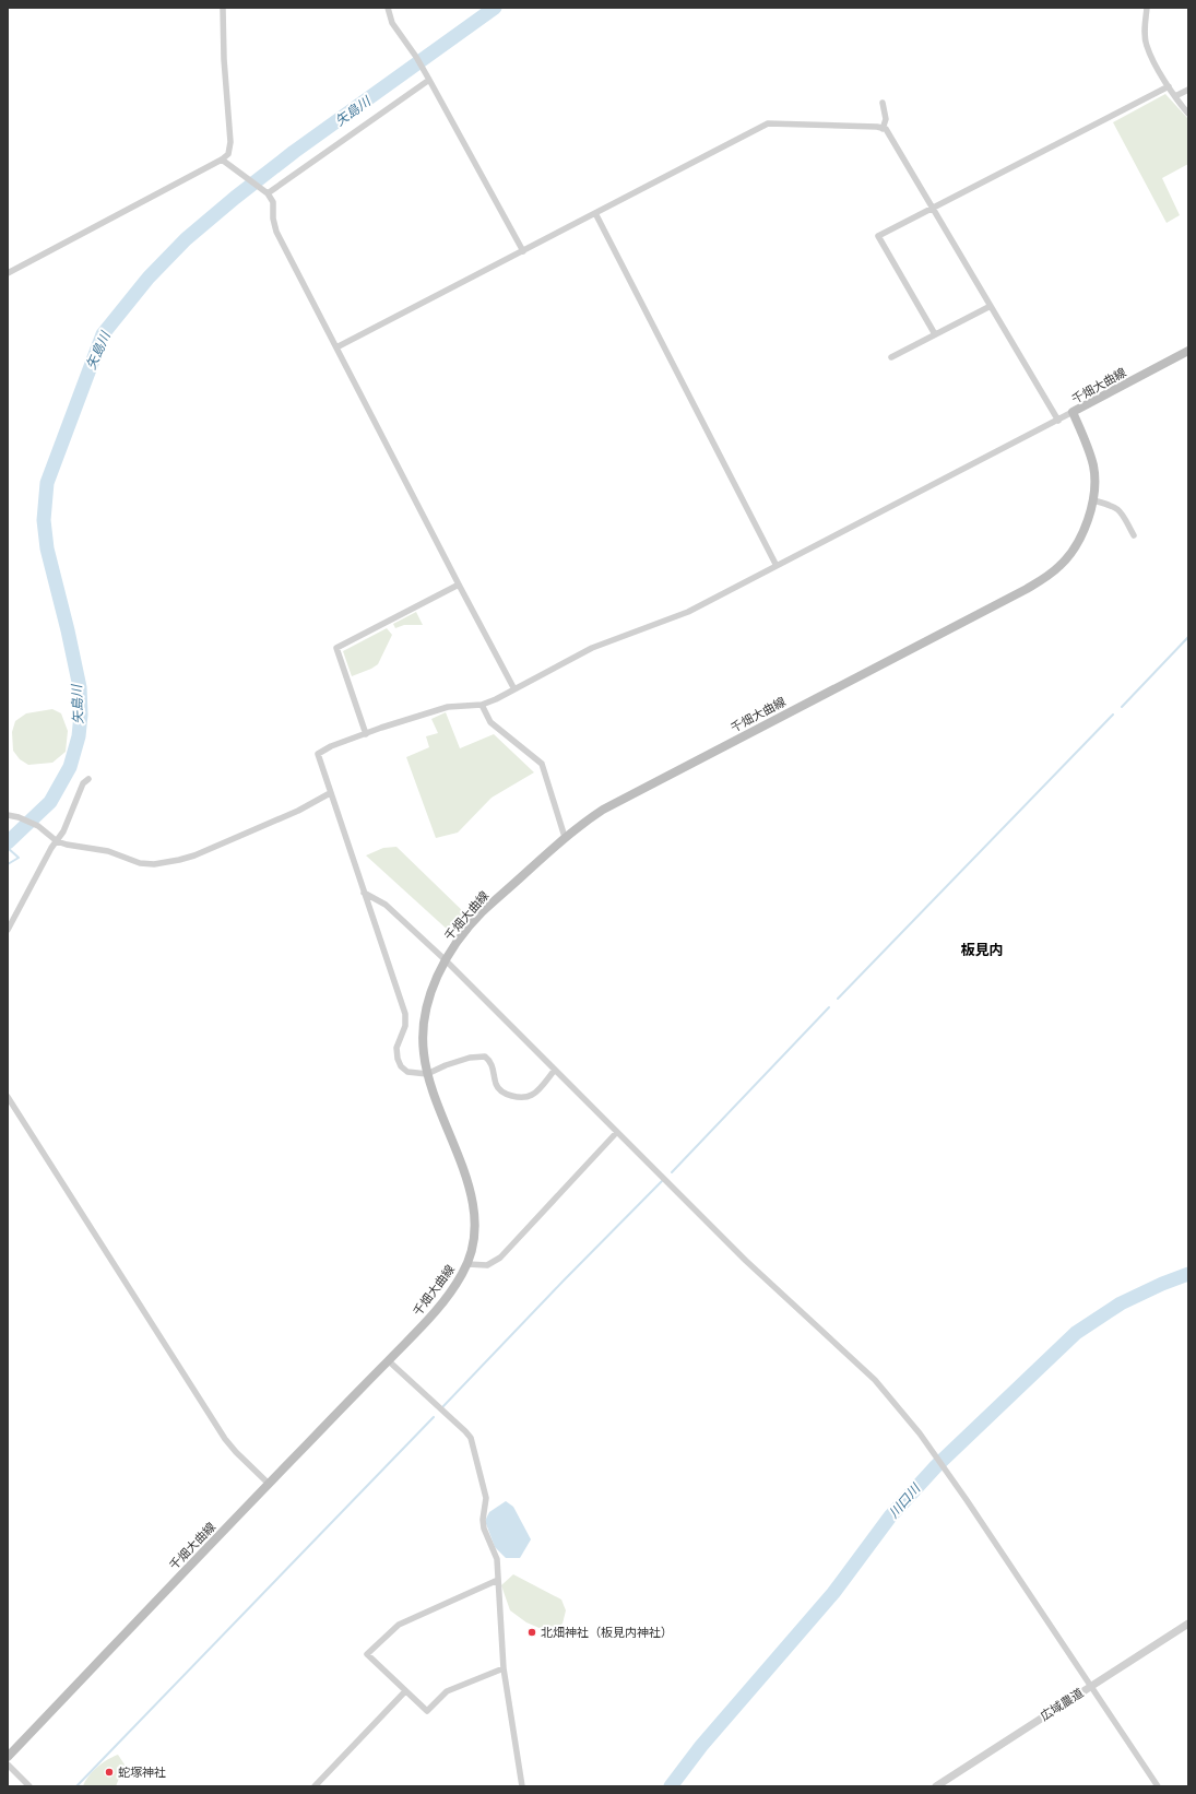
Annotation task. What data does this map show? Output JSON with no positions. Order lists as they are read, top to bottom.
{
  "streets": {
    "main road": ["千畑大曲線"],
    "street": ["広域農道"]
  },
  "districts": ["板見内"],
  "water": ["矢島川", "川口川"],
  "places": ["北畑神社（板見内神社）", "蛇塚神社"]
}
